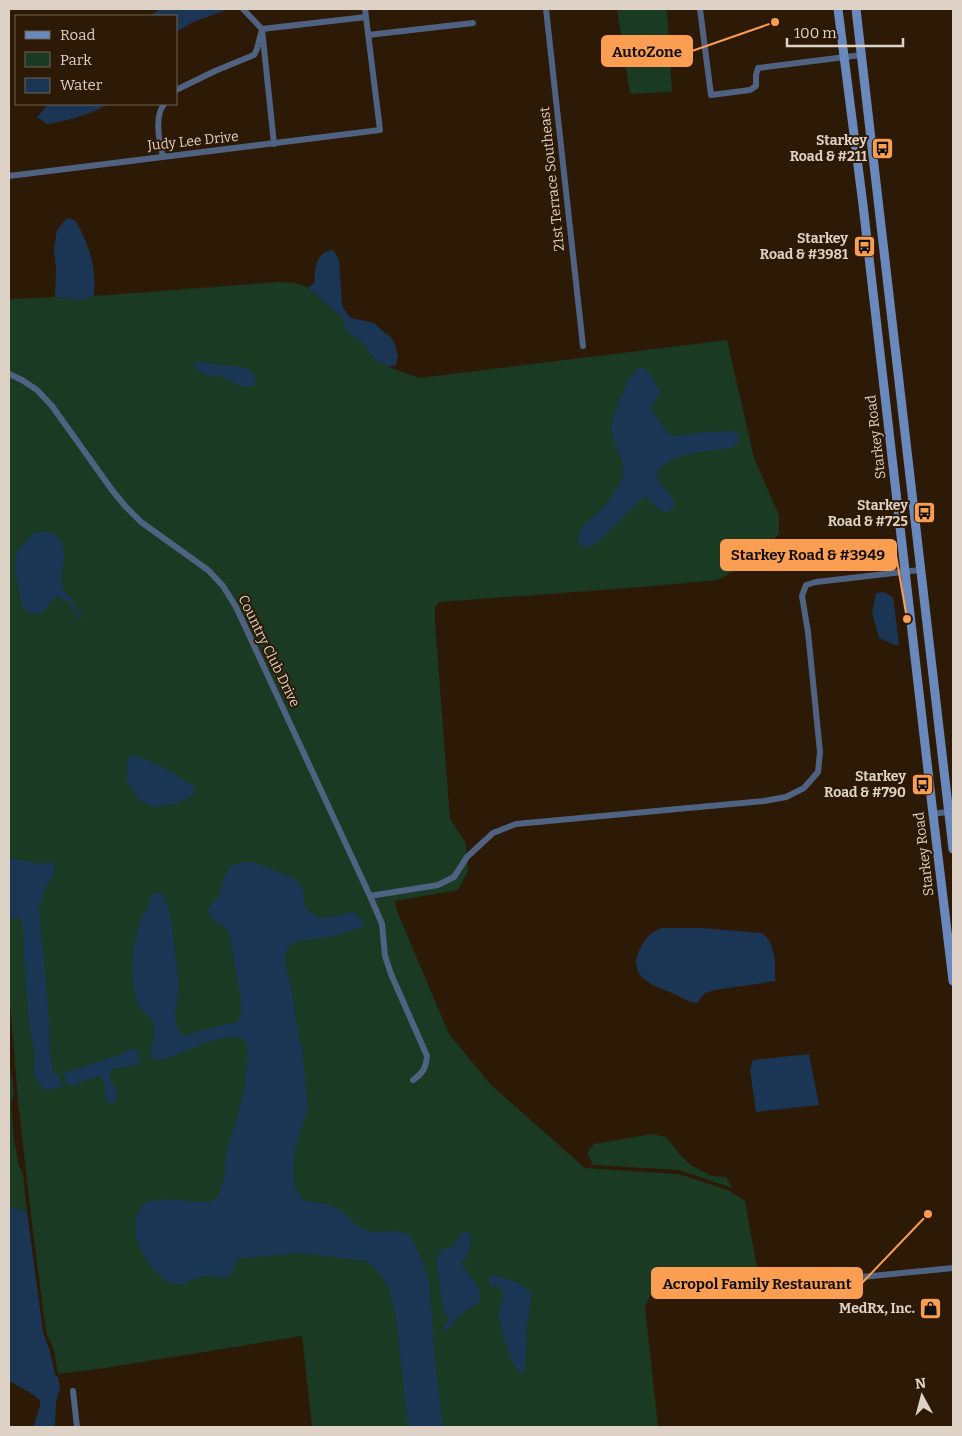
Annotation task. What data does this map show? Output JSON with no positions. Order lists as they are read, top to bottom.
{
  "streets": {
    "main road": ["Starkey Road"],
    "street": ["Judy Lee Drive", "21st Terrace Southeast", "Country Club Drive"]
  },
  "places": {
    "other": ["AutoZone", "Starkey Road & #3949", "Acropol Family Restaurant"],
    "bus stop": [
      "Starkey Road & #211",
      "Starkey Road & #3981",
      "Starkey Road & #725",
      "Starkey Road & #790"
    ],
    "shop": ["MedRx, Inc."]
  },
  "legend": ["Road", "Park", "Water"],
  "scale_bar": "100 m",
  "north": "top"
}
